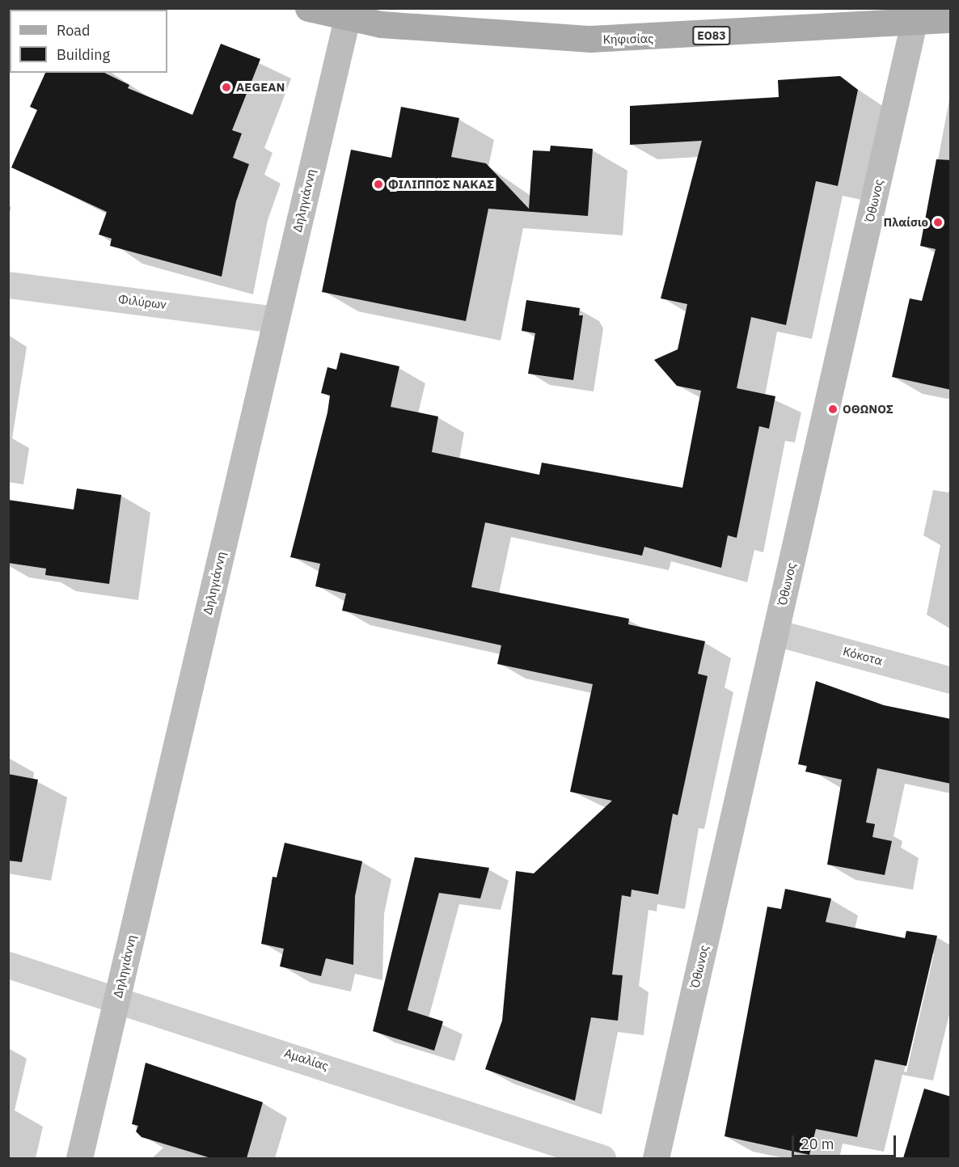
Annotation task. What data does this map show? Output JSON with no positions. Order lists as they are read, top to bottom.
{
  "streets": {
    "main road": ["ΕΟ83", "Κηφισίας"],
    "street": [
      "Δηληγιάννη",
      "Όθωνος",
      "Φιλύρων",
      "Κόκοτα",
      "Αμαλίας"
    ]
  },
  "crossings": [
    ["Κηφισίας", "Δηληγιάννη"],
    ["Κηφισίας", "Όθωνος"],
    ["Δηληγιάννη", "Φιλύρων"],
    ["Δηληγιάννη", "Αμαλίας"],
    ["Όθωνος", "Κόκοτα"]
  ],
  "places": [
    "AEGEAN",
    "ΦΙΛΙΠΠΟΣ ΝΑΚΑΣ",
    "Πλαίσιο",
    "ΟΘΩΝΟΣ"
  ],
  "legend": ["Road", "Building"],
  "scale_bar": "20 m"
}
